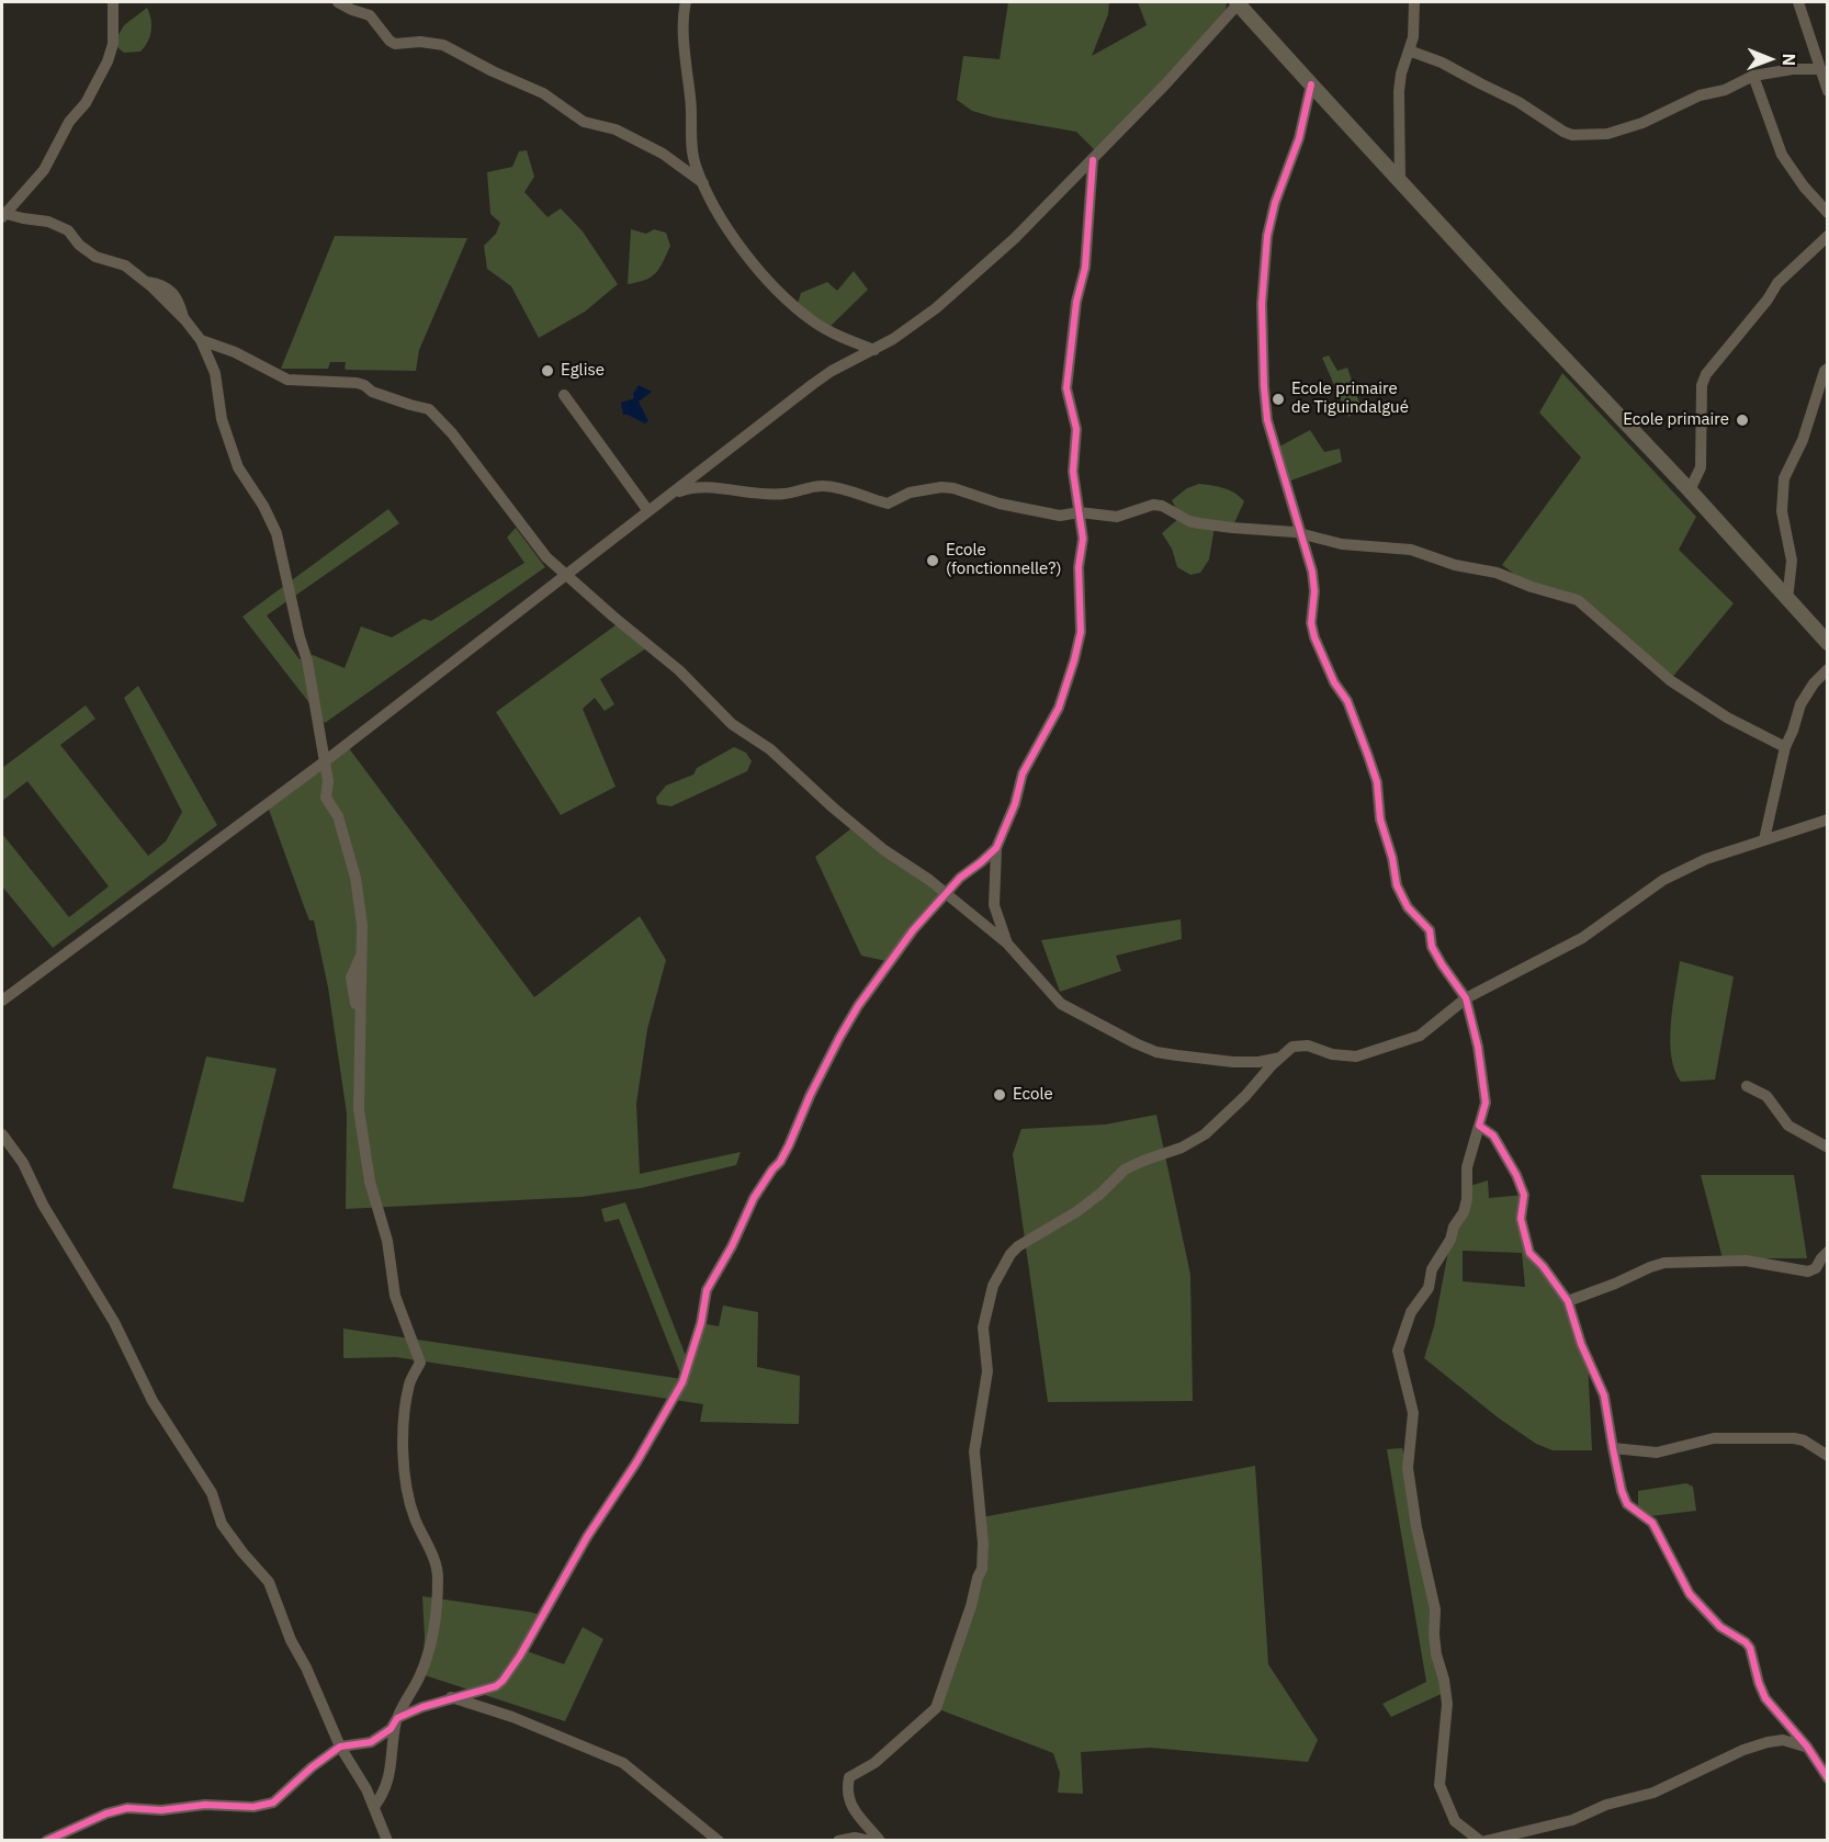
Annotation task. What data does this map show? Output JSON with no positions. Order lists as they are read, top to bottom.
{
  "places": [
    "Eglise",
    "Ecole primaire de Tiguindalgué",
    "Ecole primaire",
    "Ecole (fonctionnelle?)",
    "Ecole"
  ],
  "north": "right"
}
